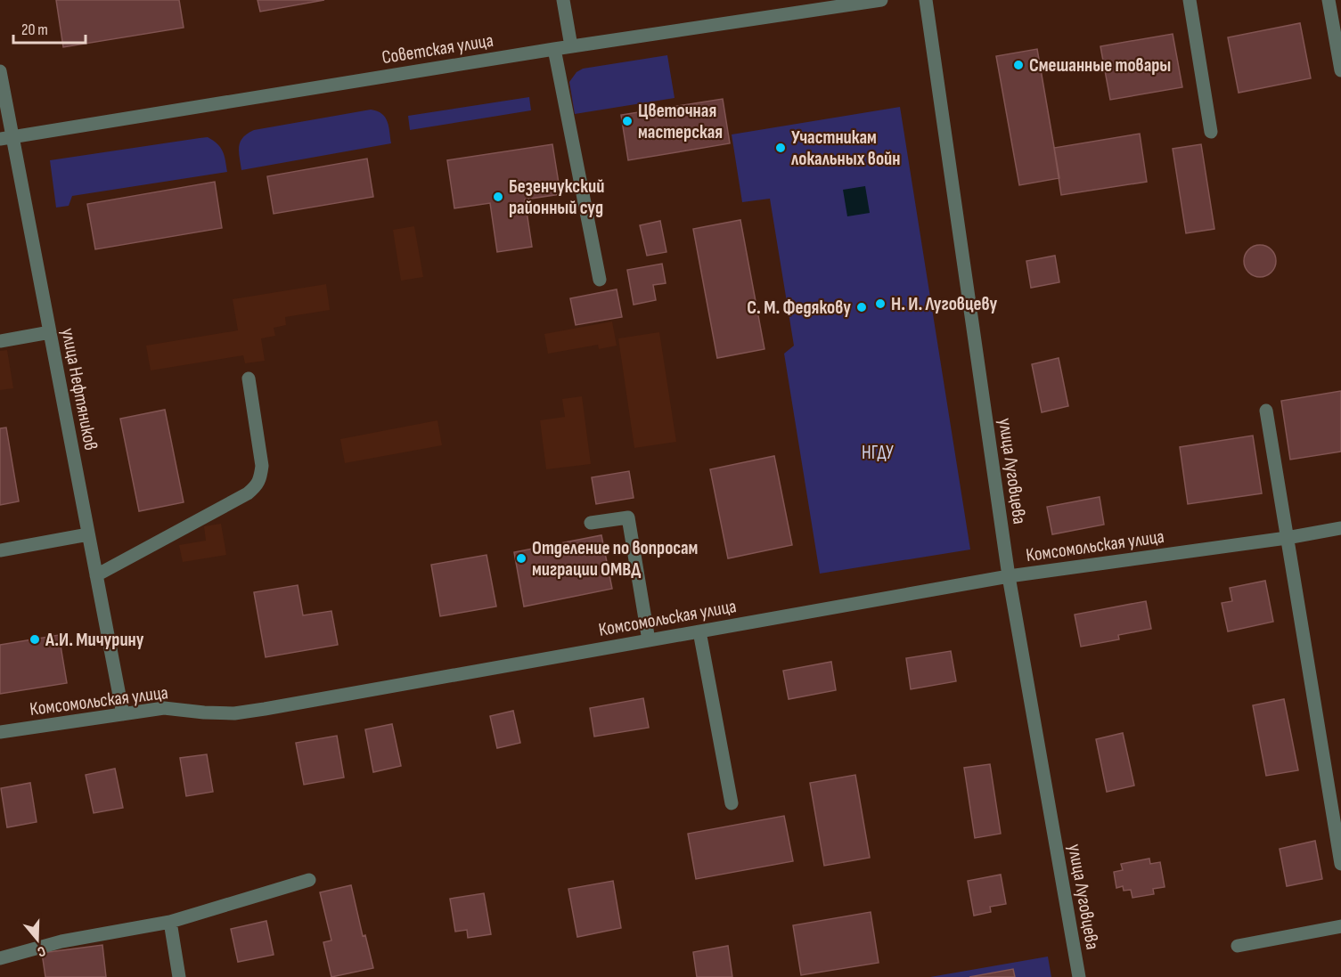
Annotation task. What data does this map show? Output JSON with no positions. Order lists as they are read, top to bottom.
{
  "streets": {
    "street": [
      "Советская улица",
      "улица Нефтяников",
      "улица Луговцева",
      "Комсомольская улица"
    ]
  },
  "crossings": [
    ["Советская улица", "улица Нефтяников"],
    ["улица Нефтяников", "Комсомольская улица"],
    ["улица Луговцева", "Комсомольская улица"]
  ],
  "parks": ["НГДУ"],
  "places": [
    "Смешанные товары",
    "Цветочная мастерская",
    "Участникам локальных войн",
    "Безенчукский районный суд",
    "Н. И. Луговцеву",
    "С. М. Федякову",
    "Отделение по вопросам миграции ОМВД",
    "А.И. Мичурину"
  ],
  "scale_bar": "20 m",
  "north": "bottom"
}
